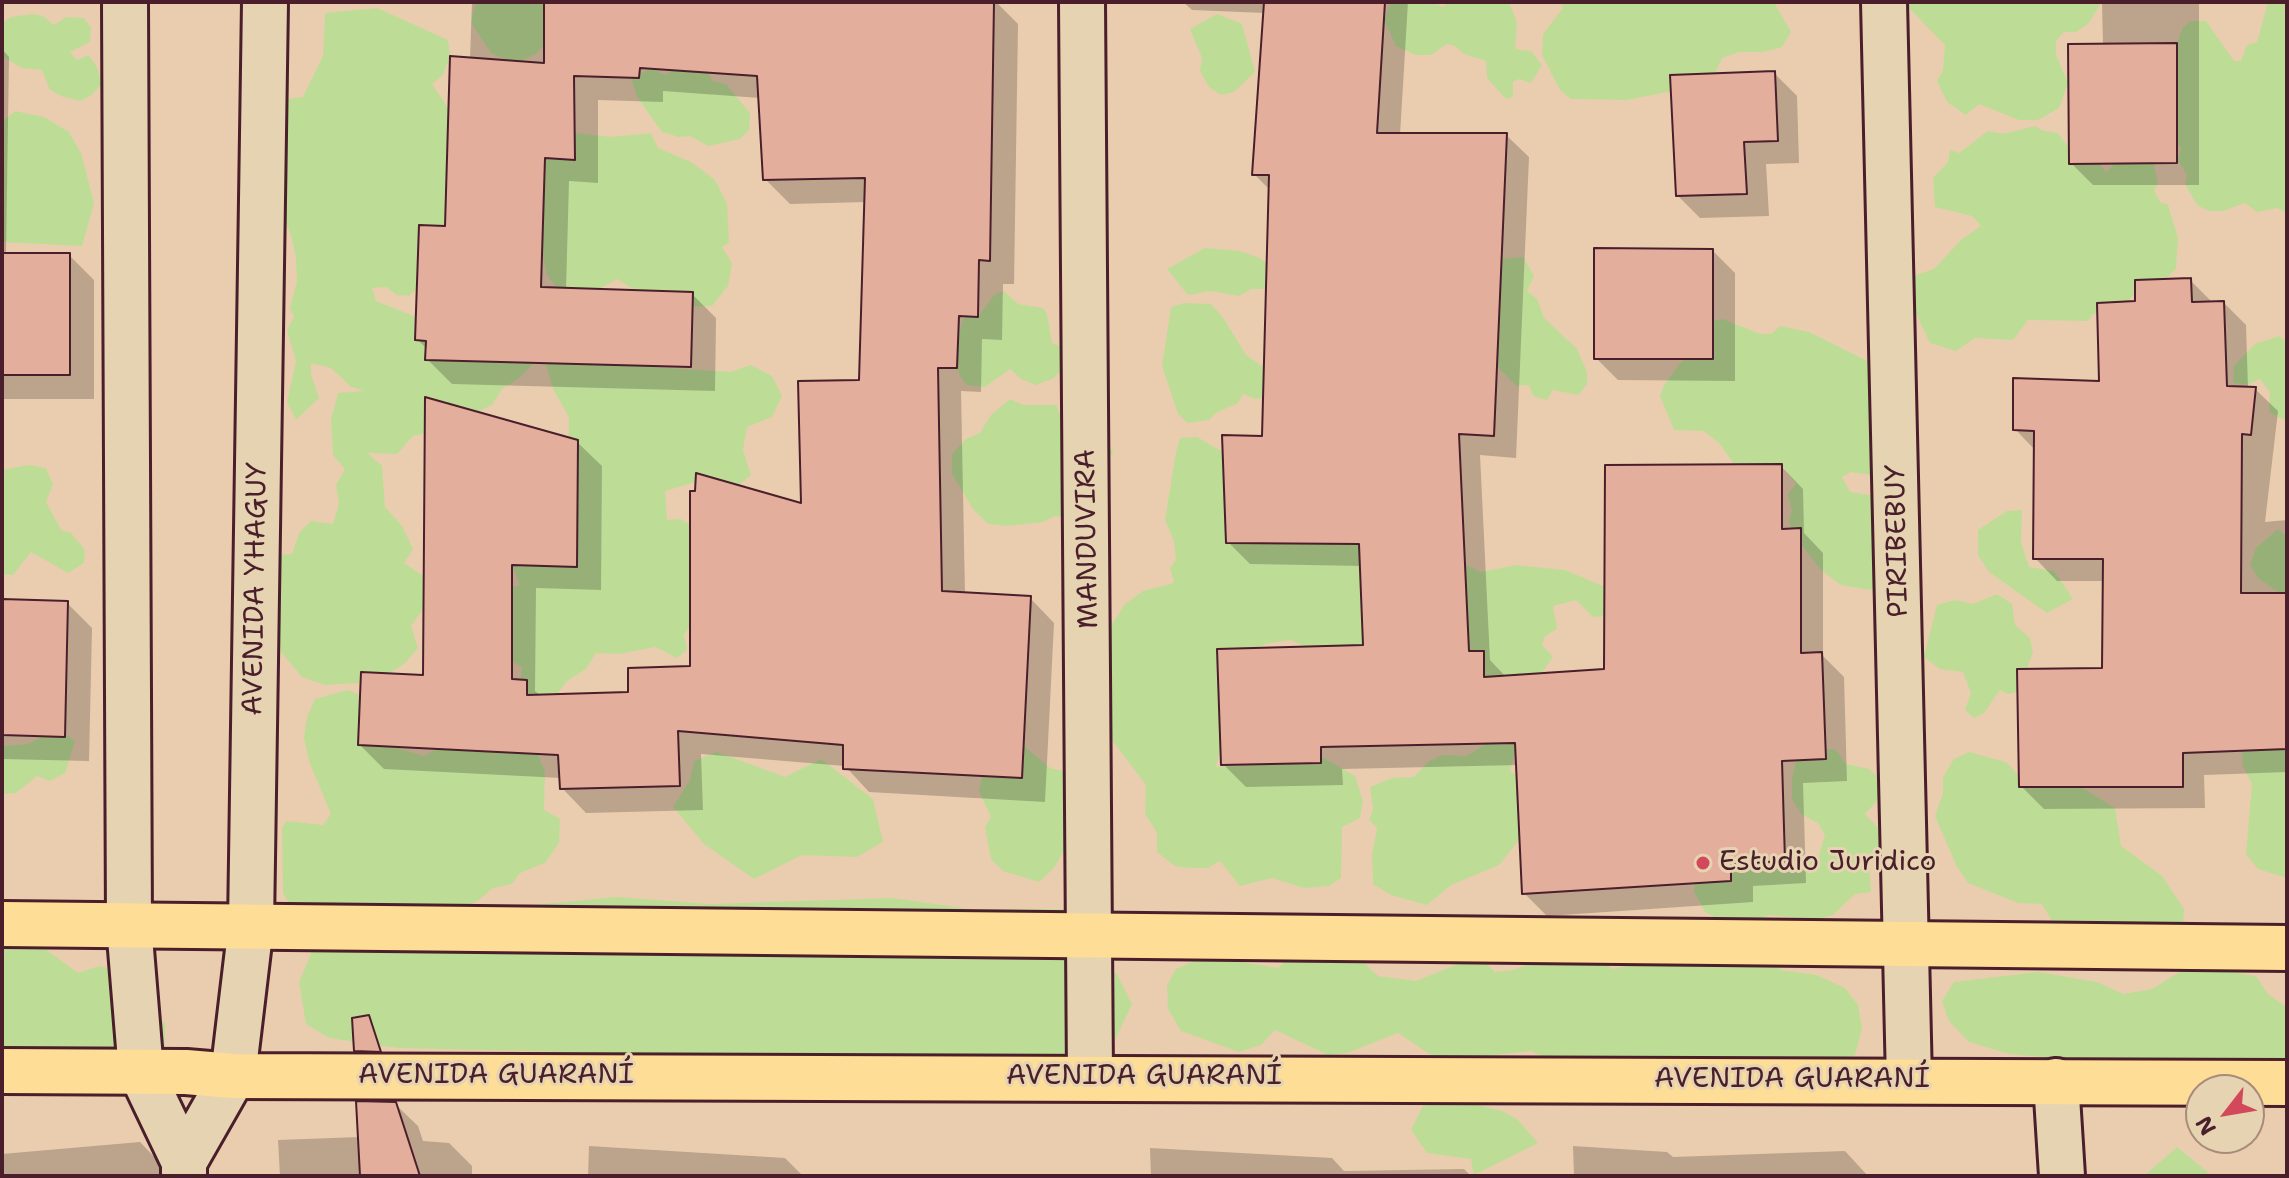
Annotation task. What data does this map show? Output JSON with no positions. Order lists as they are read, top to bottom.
{
  "streets": {
    "main road": ["AVENIDA GUARANÍ"],
    "street": ["MANDUVIRA", "PIRIBEBUY", "AVENIDA YHAGUY"]
  },
  "crossings": [
    ["MANDUVIRA", "AVENIDA GUARANÍ"],
    ["PIRIBEBUY", "AVENIDA GUARANÍ"],
    ["AVENIDA YHAGUY", "AVENIDA GUARANÍ"]
  ],
  "places": ["Estudio Juridico"],
  "north": "bottom left"
}
